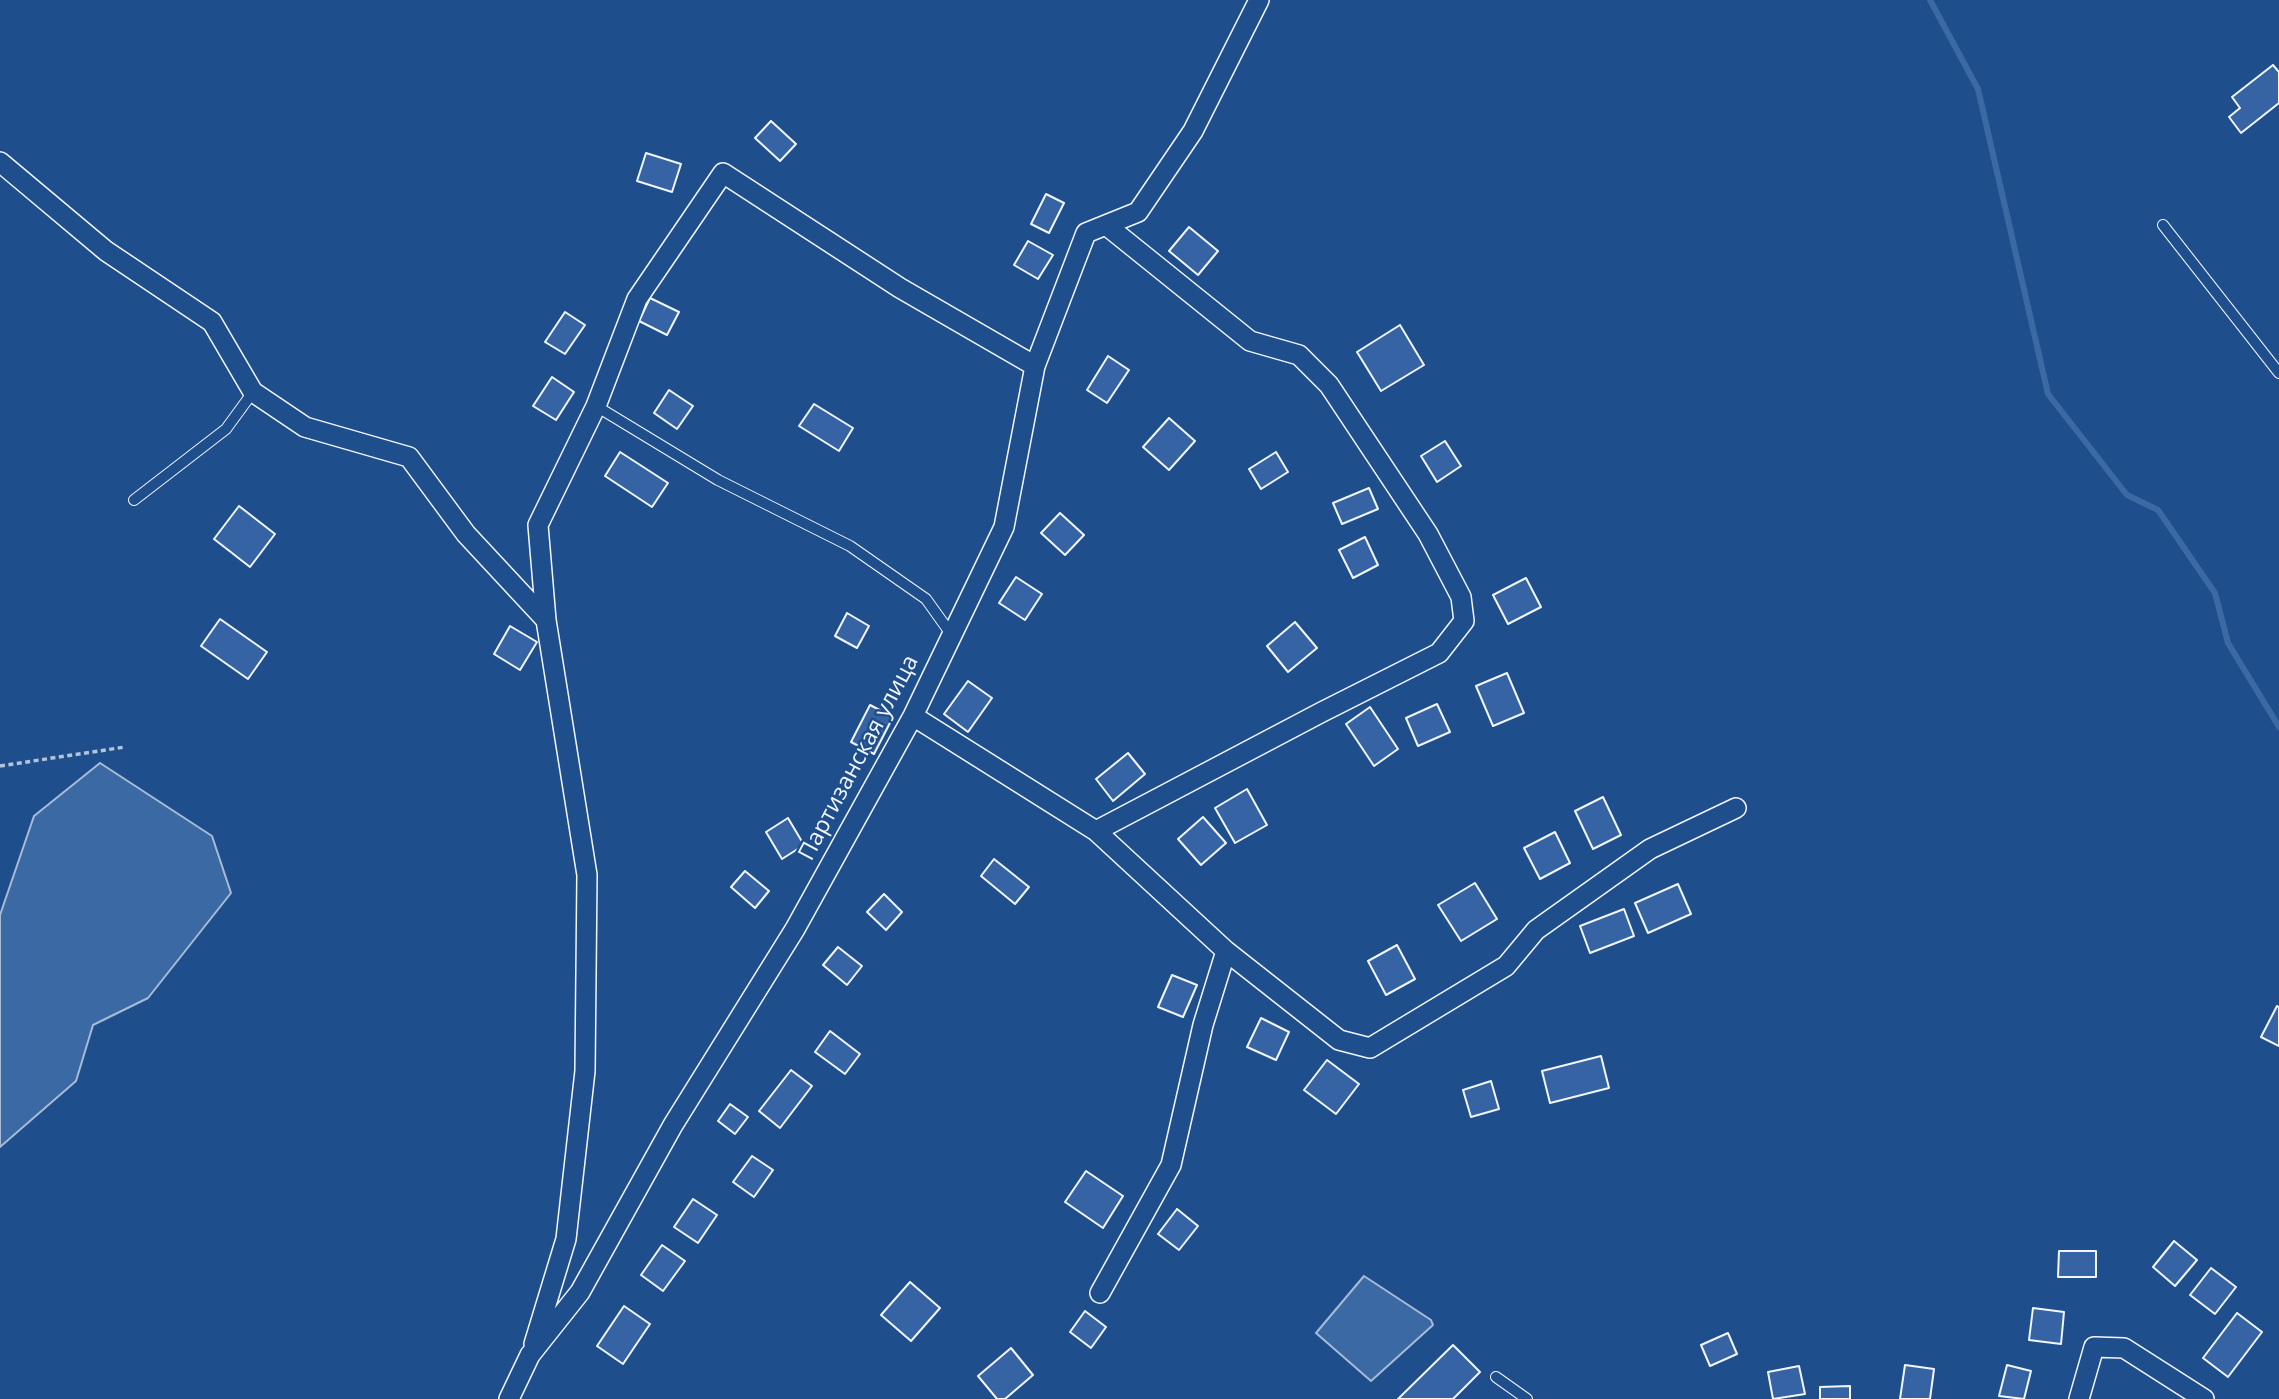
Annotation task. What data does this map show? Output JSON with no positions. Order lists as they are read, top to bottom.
{
  "streets": {
    "street": ["Партизанская улица"]
  }
}
